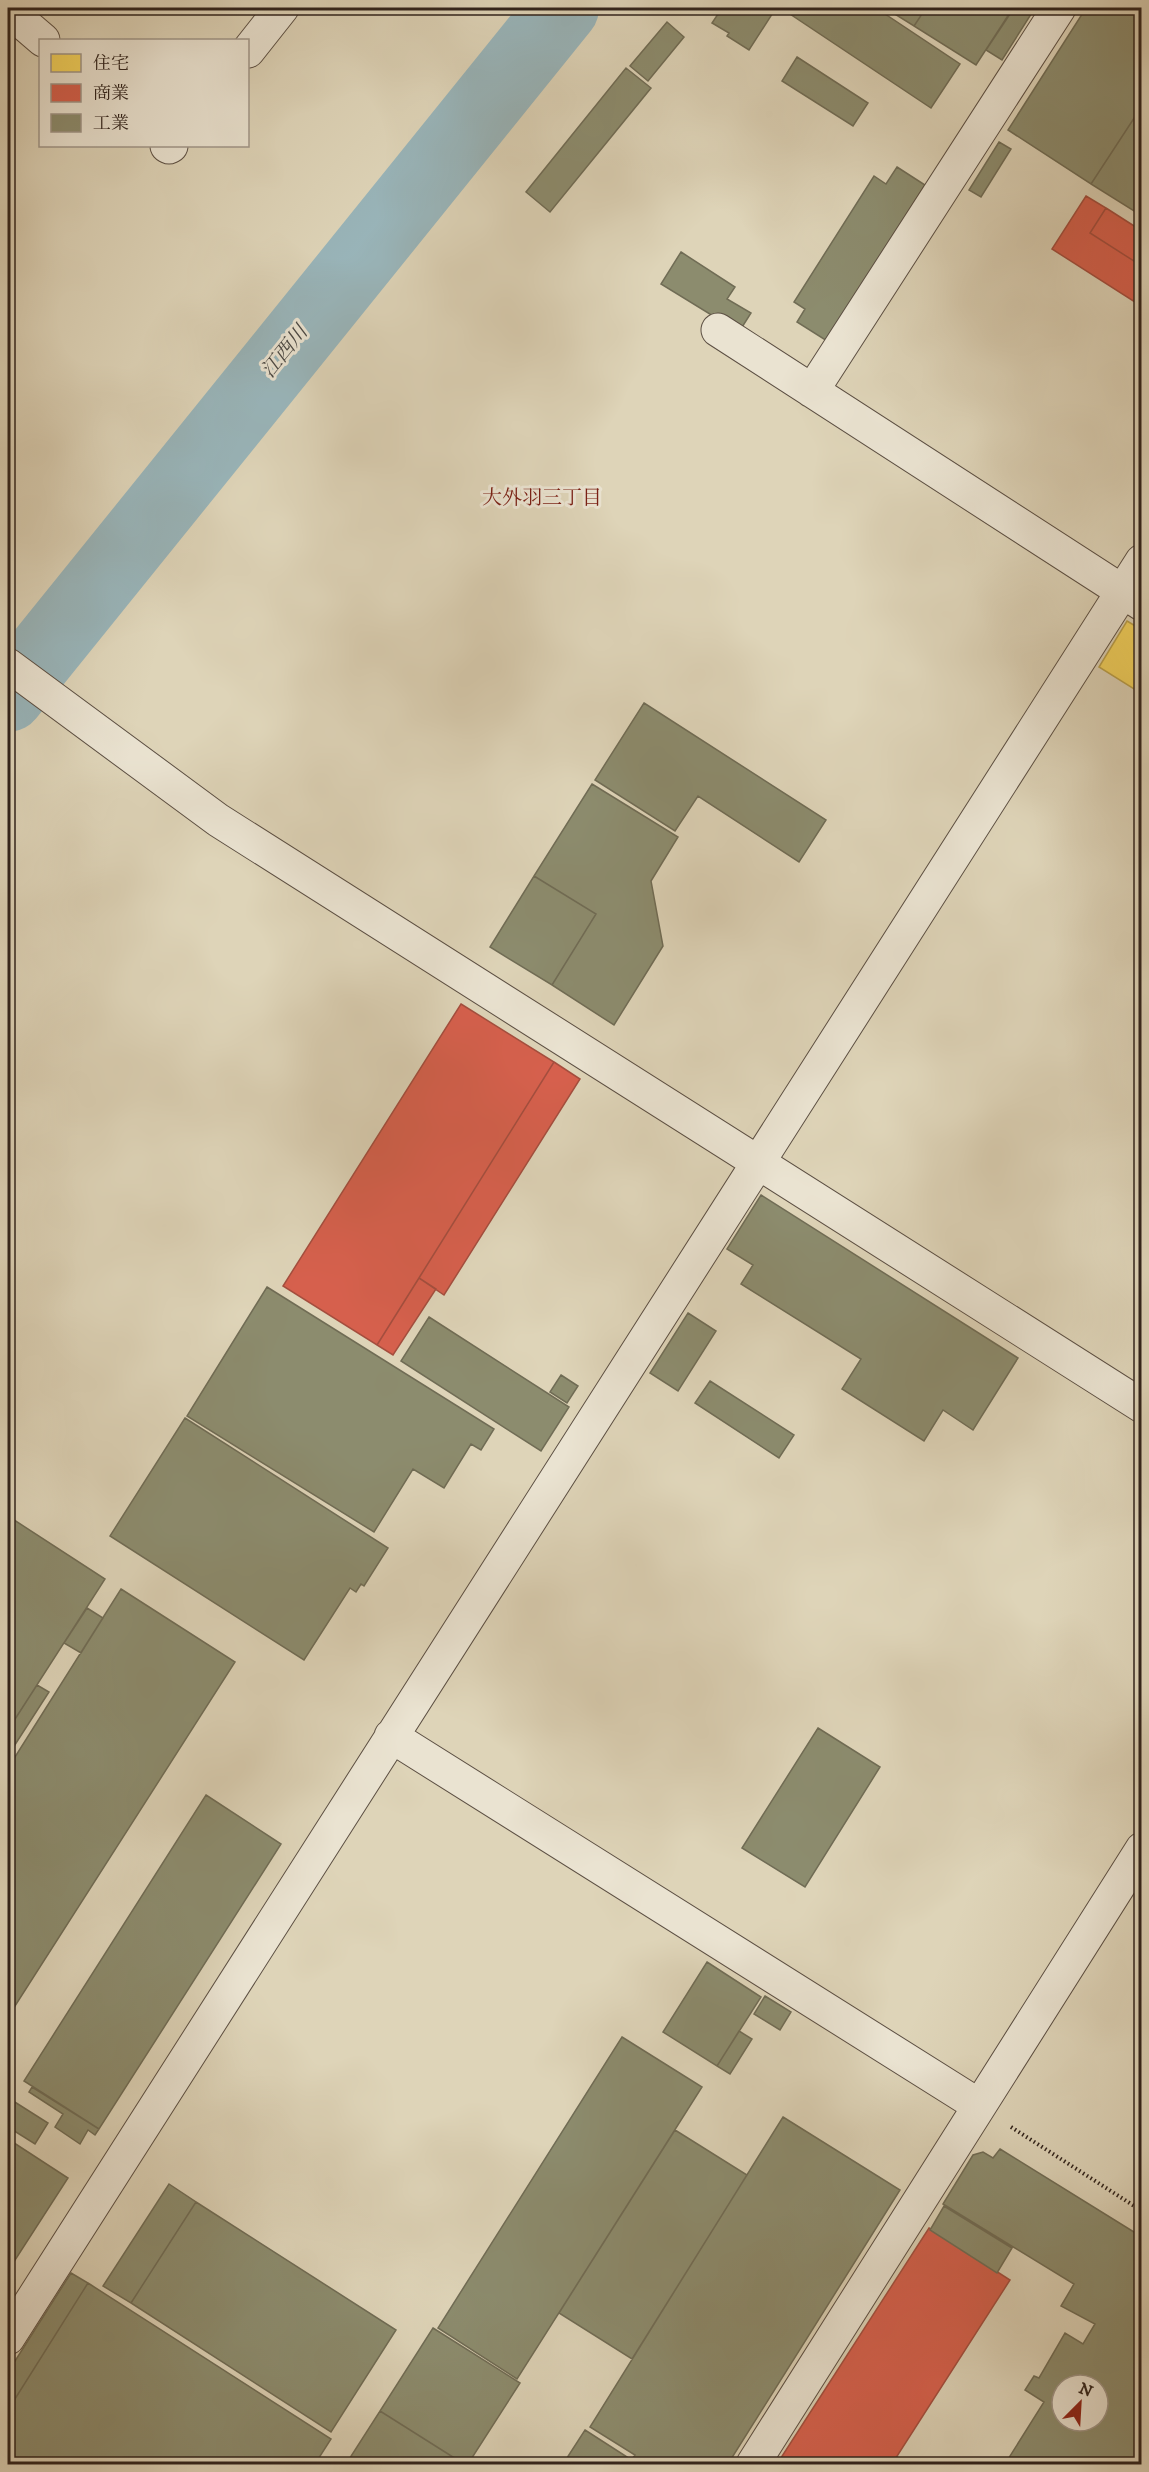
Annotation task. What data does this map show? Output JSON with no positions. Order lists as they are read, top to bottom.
{
  "districts": ["大外羽三丁目"],
  "water": ["江西川"],
  "legend": ["住宅", "商業", "工業"],
  "north": "top right"
}
